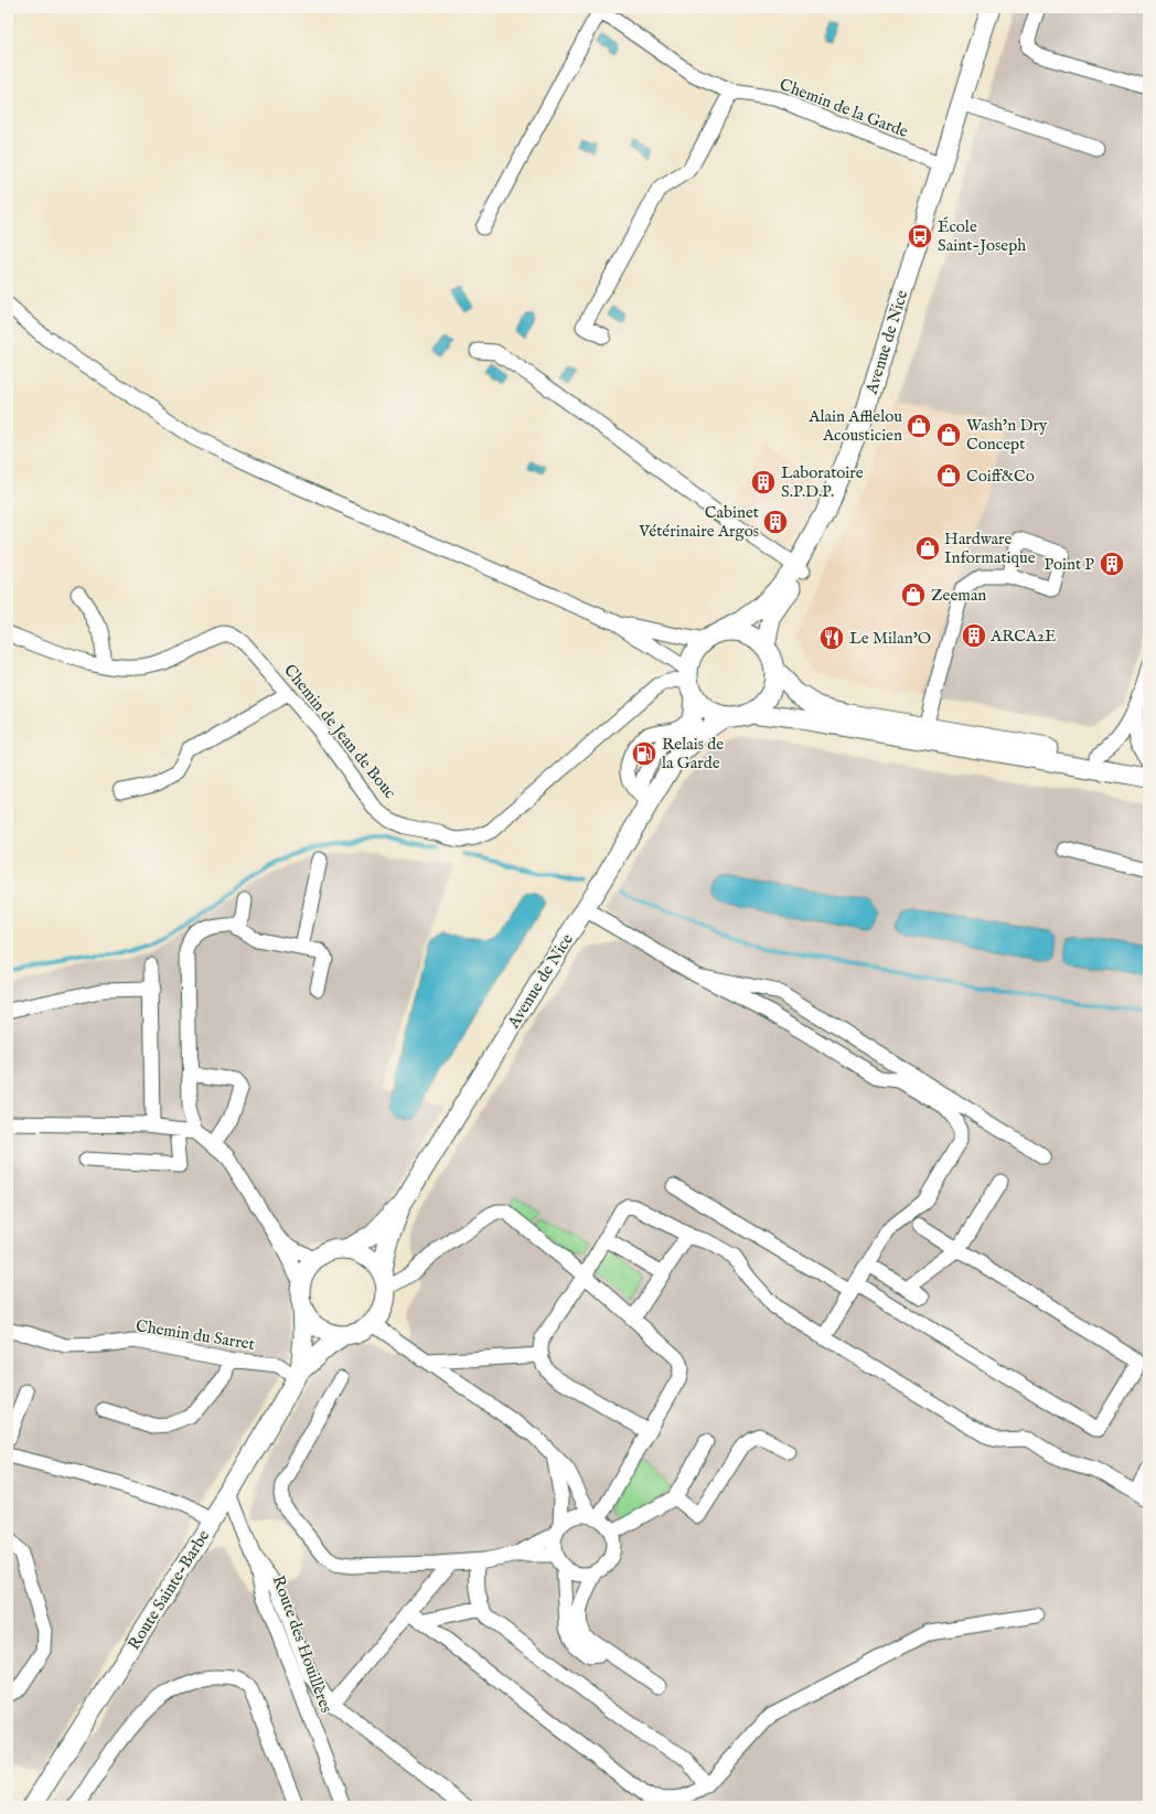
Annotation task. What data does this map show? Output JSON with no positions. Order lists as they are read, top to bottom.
{
  "streets": {
    "main road": ["Avenue de Nice", "Route Sainte-Barbe"],
    "street": [
      "Chemin de la Garde",
      "Chemin de Jean de Bouc",
      "Chemin du Sarret",
      "Route des Houillères"
    ]
  },
  "crossings": [
    ["Chemin de la Garde", "Avenue de Nice"],
    ["Avenue de Nice", "Chemin de Jean de Bouc"],
    ["Avenue de Nice", "Route Sainte-Barbe"],
    ["Chemin du Sarret", "Route Sainte-Barbe"],
    ["Route Sainte-Barbe", "Route des Houillères"]
  ],
  "places": {
    "bus stop": ["École Saint-Joseph"],
    "shop": [
      "Alain Afflelou Acousticien",
      "Wash'n Dry Concept",
      "Coiff&Co",
      "Hardware Informatique",
      "Zeeman"
    ],
    "building": [
      "Laboratoire S.P.D.P.",
      "Cabinet Vétérinaire Argos",
      "Point P",
      "ARCA2E"
    ],
    "restaurant": ["Le Milan'O"],
    "fuel station": ["Relais de la Garde"]
  }
}
